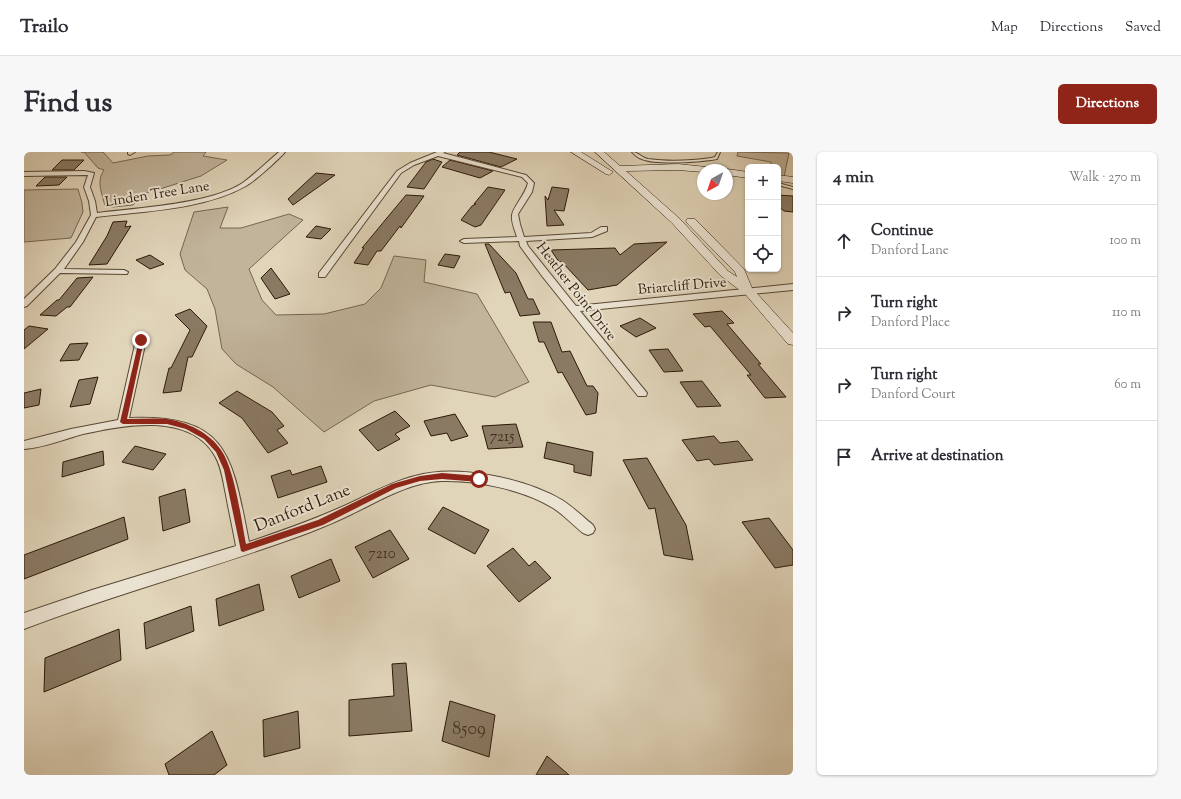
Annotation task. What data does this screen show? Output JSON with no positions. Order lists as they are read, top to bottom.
{
  "streets": {
    "street": [
      "Linden Tree Lane",
      "Briarcliff Drive",
      "Heather Point Drive",
      "Danford Lane"
    ]
  },
  "crossings": [
    ["Briarcliff Drive", "Heather Point Drive"]
  ],
  "house_numbers": ["7215", "7210", "8509"],
  "north": "bottom left",
  "page": {
    "header": "Trailo",
    "nav": ["Map", "Directions", "Saved"],
    "title": "Find us",
    "buttons": "Directions",
    "heading": ["4 min", "Walk · 270 m"],
    "map_buttons": ["+", "−"],
    "list": [
      ["Continue", "Danford Lane", "100 m"],
      ["Turn right", "Danford Place", "110 m"],
      ["Turn right", "Danford Court", "60 m"],
      "Arrive at destination"
    ]
  }
}
